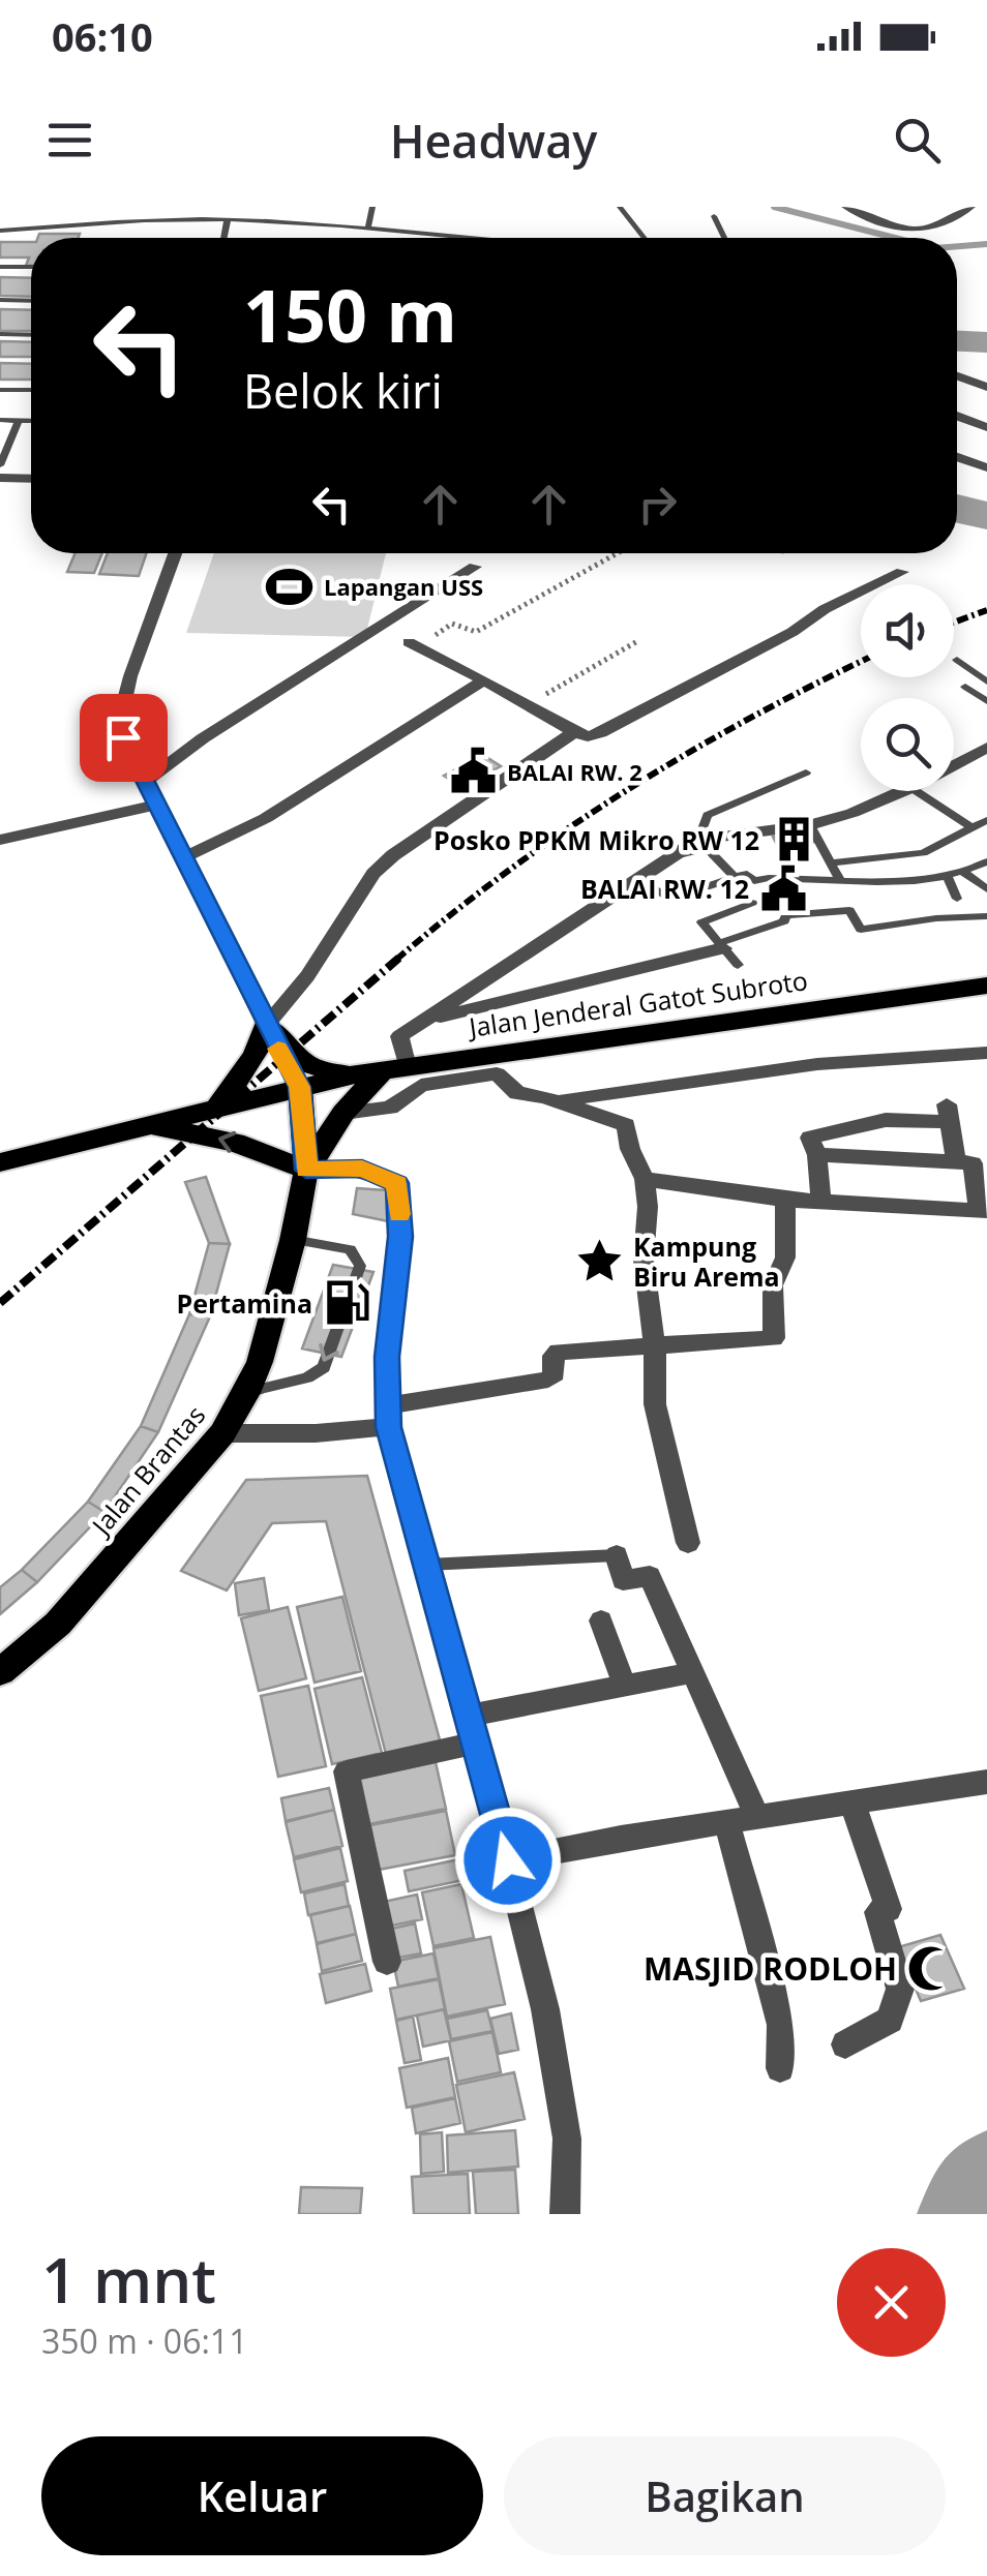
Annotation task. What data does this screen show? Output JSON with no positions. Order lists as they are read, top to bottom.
{
  "streets": {
    "highway": ["Jalan Jenderal Gatot Subroto"],
    "main road": ["Jalan Brantas"]
  },
  "crossings": [
    ["Jalan Jenderal Gatot Subroto", "Jalan Brantas"]
  ],
  "places": {
    "sports": ["Lapangan USS"],
    "public building": ["BALAI RW. 2", "BALAI RW. 12"],
    "building": ["Posko PPKM Mikro RW 12"],
    "place": ["Kampung Biru Arema"],
    "fuel station": ["Pertamina"],
    "mosque": ["MASJID RODLOH"]
  },
  "page": {
    "status": "06:10",
    "header": "Headway",
    "turn": ["150 m", "Belok kiri"],
    "heading": ["1 mnt", "350 m · 06:11"],
    "buttons": ["Keluar", "Bagikan"]
  }
}
